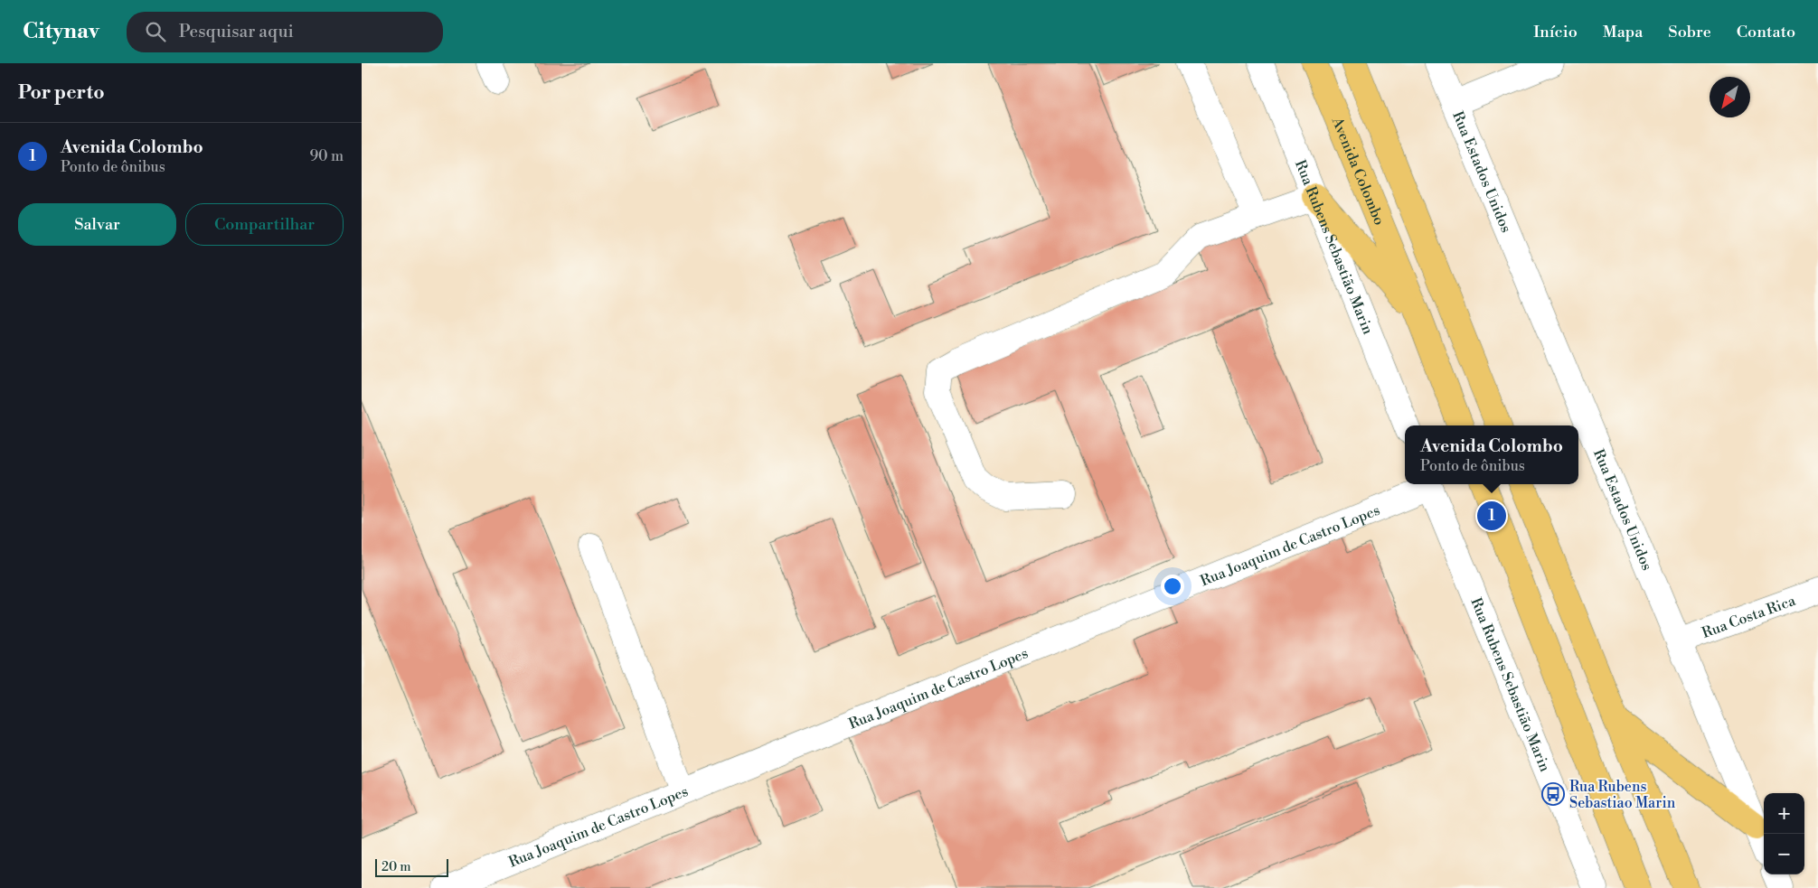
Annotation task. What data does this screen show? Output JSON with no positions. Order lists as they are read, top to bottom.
{
  "streets": {
    "main road": ["Avenida Colombo"],
    "street": [
      "Rua Estados Unidos",
      "Rua Rubens Sebastião Marin",
      "Rua Joaquim de Castro Lopes",
      "Rua Costa Rica"
    ]
  },
  "crossings": [
    ["Rua Estados Unidos", "Rua Costa Rica"],
    ["Rua Rubens Sebastião Marin", "Rua Joaquim de Castro Lopes"]
  ],
  "places": {
    "bus stop": ["Rua Rubens Sebastiao Marin"]
  },
  "scale_bar": "20 m",
  "north": "bottom left",
  "page": {
    "header": "Citynav",
    "search": "Pesquisar aqui",
    "nav": [
      "Início",
      "Mapa",
      "Sobre",
      "Contato"
    ],
    "heading": "Por perto",
    "list": [
      {
        "mark": "1",
        "name": "Avenida Colombo",
        "note": "Ponto de ônibus",
        "value": "90 m"
      }
    ],
    "buttons": ["Salvar", "Compartilhar"],
    "popup": ["Avenida Colombo", "Ponto de ônibus"],
    "pins": "1",
    "map_buttons": ["+", "−"],
    "scale": "20 m"
  }
}
